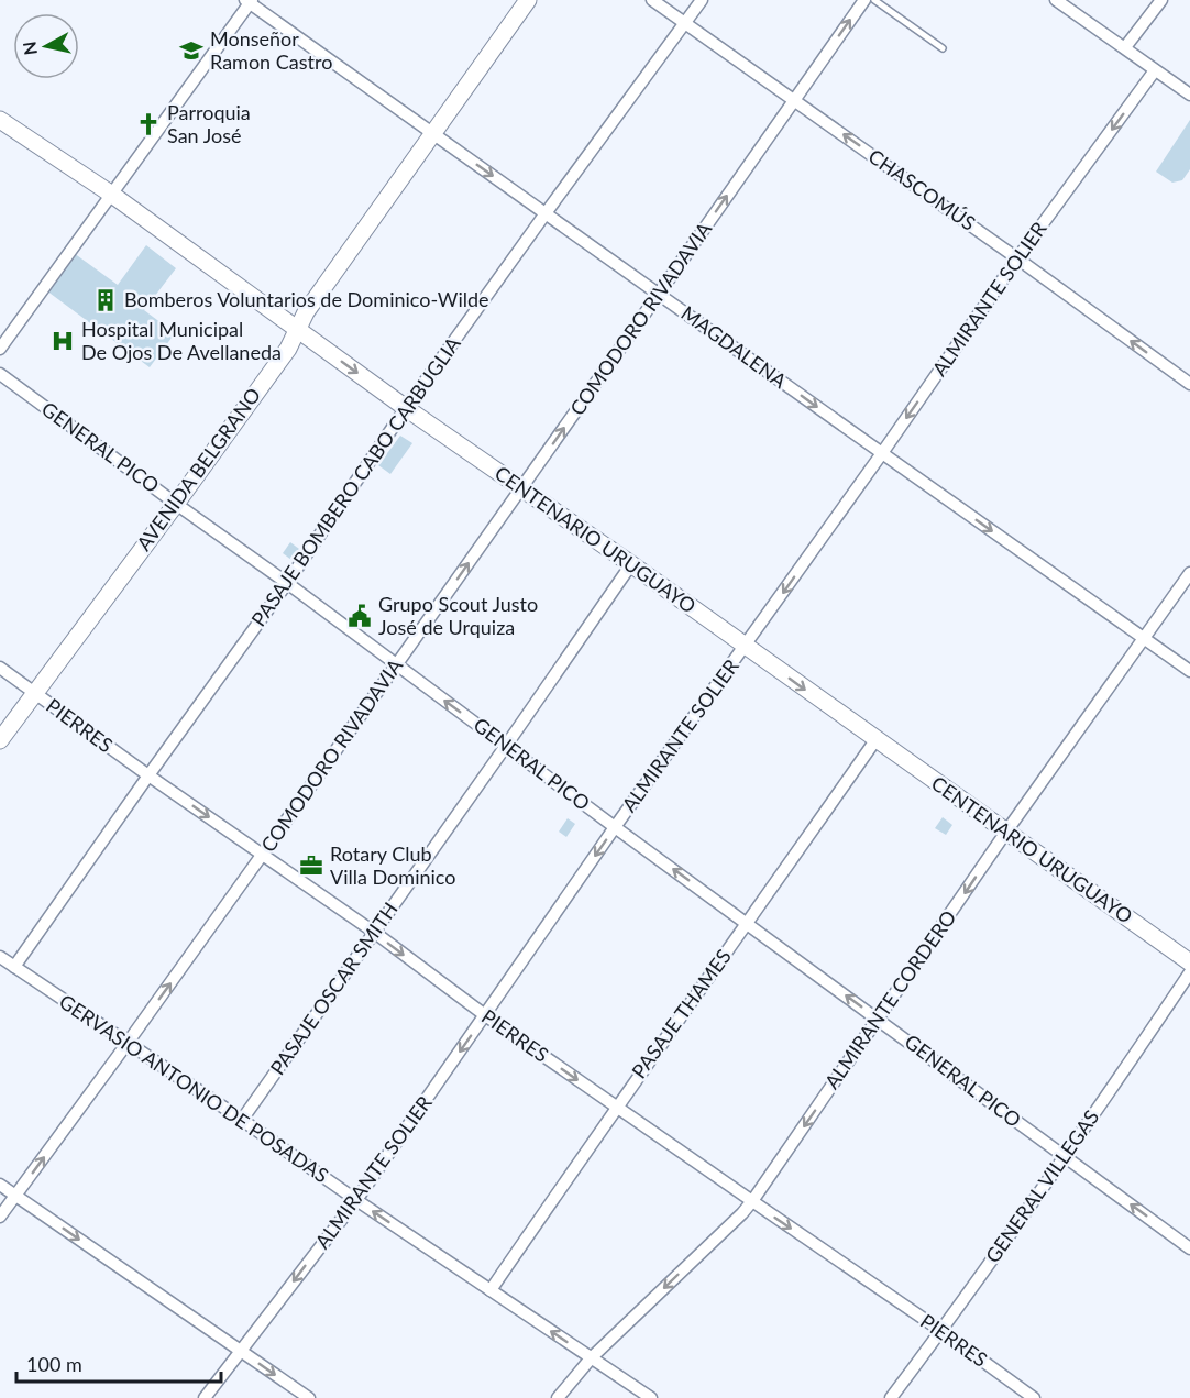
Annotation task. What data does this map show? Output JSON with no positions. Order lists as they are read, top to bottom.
{
  "streets": {
    "main road": ["AVENIDA BELGRANO", "CENTENARIO URUGUAYO"],
    "street": [
      "CHASCOMÚS",
      "ALMIRANTE SOLIER",
      "COMODORO RIVADAVIA",
      "MAGDALENA",
      "GENERAL PICO",
      "PASAJE BOMBERO CABO CARBUGLIA",
      "PIERRES",
      "PASAJE OSCAR SMITH",
      "ALMIRANTE CORDERO",
      "PASAJE THAMES",
      "GERVASIO ANTONIO DE POSADAS",
      "GENERAL VILLEGAS"
    ]
  },
  "crossings": [
    ["CHASCOMÚS", "ALMIRANTE SOLIER"],
    ["CHASCOMÚS", "COMODORO RIVADAVIA"],
    ["CHASCOMÚS", "PASAJE BOMBERO CABO CARBUGLIA"],
    ["ALMIRANTE SOLIER", "MAGDALENA"],
    ["ALMIRANTE SOLIER", "GENERAL PICO"],
    ["ALMIRANTE SOLIER", "CENTENARIO URUGUAYO"],
    ["ALMIRANTE SOLIER", "PIERRES"],
    ["ALMIRANTE SOLIER", "GERVASIO ANTONIO DE POSADAS"],
    ["COMODORO RIVADAVIA", "MAGDALENA"],
    ["COMODORO RIVADAVIA", "GENERAL PICO"],
    ["COMODORO RIVADAVIA", "CENTENARIO URUGUAYO"],
    ["COMODORO RIVADAVIA", "PIERRES"],
    ["COMODORO RIVADAVIA", "GERVASIO ANTONIO DE POSADAS"],
    ["MAGDALENA", "AVENIDA BELGRANO"],
    ["MAGDALENA", "PASAJE BOMBERO CABO CARBUGLIA"],
    ["MAGDALENA", "ALMIRANTE CORDERO"],
    ["GENERAL PICO", "AVENIDA BELGRANO"],
    ["GENERAL PICO", "PASAJE BOMBERO CABO CARBUGLIA"],
    ["GENERAL PICO", "PASAJE OSCAR SMITH"],
    ["GENERAL PICO", "ALMIRANTE CORDERO"],
    ["GENERAL PICO", "PASAJE THAMES"],
    ["GENERAL PICO", "GENERAL VILLEGAS"],
    ["AVENIDA BELGRANO", "CENTENARIO URUGUAYO"],
    ["AVENIDA BELGRANO", "PIERRES"],
    ["PASAJE BOMBERO CABO CARBUGLIA", "CENTENARIO URUGUAYO"],
    ["PASAJE BOMBERO CABO CARBUGLIA", "PIERRES"],
    ["PASAJE BOMBERO CABO CARBUGLIA", "GERVASIO ANTONIO DE POSADAS"],
    ["CENTENARIO URUGUAYO", "PASAJE OSCAR SMITH"],
    ["CENTENARIO URUGUAYO", "ALMIRANTE CORDERO"],
    ["CENTENARIO URUGUAYO", "PASAJE THAMES"],
    ["PIERRES", "PASAJE OSCAR SMITH"],
    ["PIERRES", "ALMIRANTE CORDERO"],
    ["PIERRES", "PASAJE THAMES"],
    ["PIERRES", "GENERAL VILLEGAS"],
    ["PASAJE OSCAR SMITH", "GERVASIO ANTONIO DE POSADAS"],
    ["ALMIRANTE CORDERO", "GERVASIO ANTONIO DE POSADAS"],
    ["PASAJE THAMES", "GERVASIO ANTONIO DE POSADAS"]
  ],
  "one_way": [
    "CHASCOMÚS",
    "ALMIRANTE SOLIER",
    "COMODORO RIVADAVIA",
    "MAGDALENA",
    "GENERAL PICO",
    "PIERRES",
    "ALMIRANTE CORDERO",
    "GERVASIO ANTONIO DE POSADAS"
  ],
  "places": {
    "school or university": ["Monseñor Ramon Castro"],
    "church": ["Parroquia San José"],
    "building": ["Bomberos Voluntarios de Dominico-Wilde"],
    "hospital": ["Hospital Municipal De Ojos De Avellaneda"],
    "public building": ["Grupo Scout Justo José de Urquiza"],
    "office": ["Rotary Club Villa Dominico"]
  },
  "scale_bar": "100 m",
  "north": "left"
}
